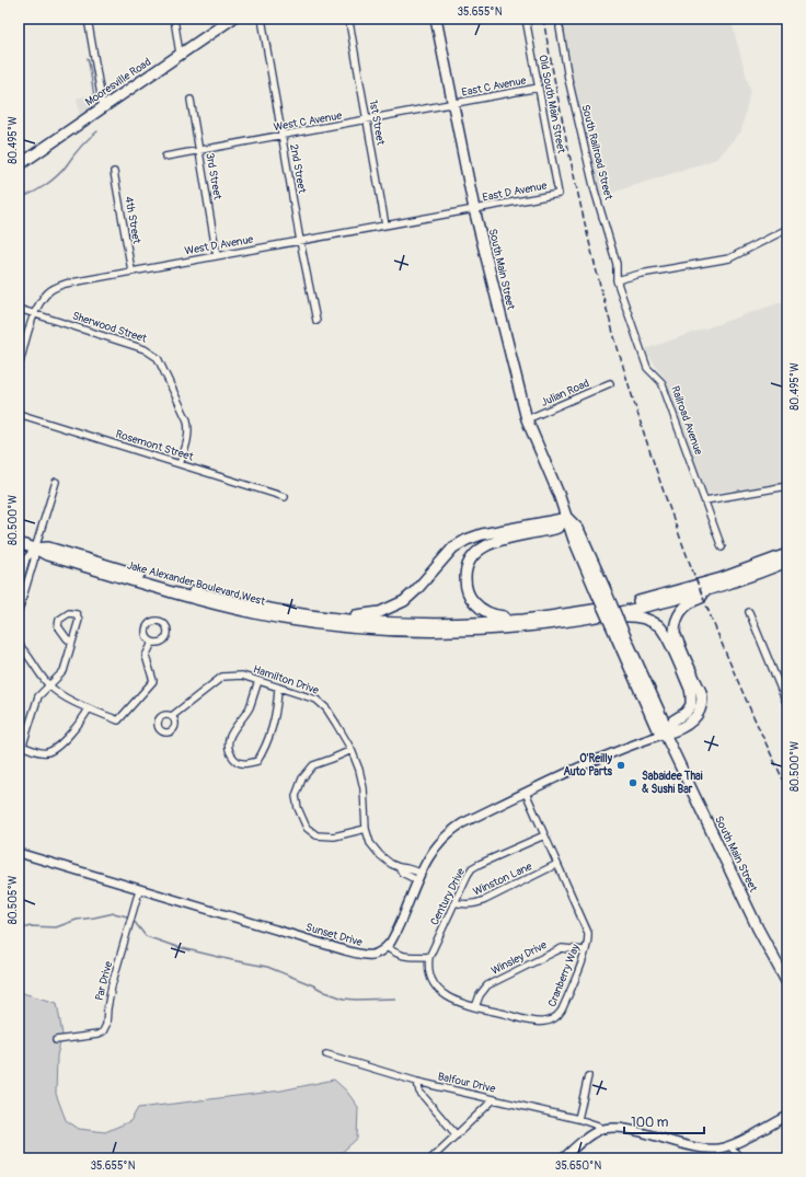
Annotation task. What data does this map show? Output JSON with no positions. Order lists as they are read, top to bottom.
{
  "streets": {
    "main road": ["Mooresville Road", "South Main Street", "Jake Alexander Boulevard West"],
    "street": [
      "East C Avenue",
      "Old South Main Street",
      "West C Avenue",
      "1st Street",
      "South Railroad Street",
      "2nd Street",
      "3rd Street",
      "East D Avenue",
      "4th Street",
      "West D Avenue",
      "Sherwood Street",
      "Julian Road",
      "Railroad Avenue",
      "Rosemont Street",
      "Hamilton Drive",
      "Winston Lane",
      "Century Drive",
      "Sunset Drive",
      "Winsley Drive",
      "Cranberry Way",
      "Par Drive",
      "Balfour Drive"
    ]
  },
  "crossings": [
    ["East C Avenue", "Old South Main Street"],
    ["East C Avenue", "West C Avenue"],
    ["East C Avenue", "South Main Street"],
    ["Old South Main Street", "East D Avenue"],
    ["West C Avenue", "1st Street"],
    ["West C Avenue", "2nd Street"],
    ["West C Avenue", "3rd Street"],
    ["West C Avenue", "South Main Street"],
    ["1st Street", "West D Avenue"],
    ["South Railroad Street", "Railroad Avenue"],
    ["2nd Street", "West D Avenue"],
    ["3rd Street", "West D Avenue"],
    ["East D Avenue", "West D Avenue"],
    ["East D Avenue", "South Main Street"],
    ["4th Street", "West D Avenue"],
    ["West D Avenue", "South Main Street"],
    ["West D Avenue", "Sherwood Street"],
    ["South Main Street", "Julian Road"],
    ["Sherwood Street", "Rosemont Street"],
    ["Winston Lane", "Century Drive"],
    ["Winston Lane", "Cranberry Way"],
    ["Century Drive", "Cranberry Way"],
    ["Sunset Drive", "Par Drive"],
    ["Winsley Drive", "Cranberry Way"]
  ],
  "places": ["O'Reilly Auto Parts", "Sabaidee Thai & Sushi Bar"],
  "scale_bar": "100 m",
  "coordinates": [
    "35.655°N",
    "80.495°W",
    "80.500°W",
    "80.505°W",
    "35.650°N"
  ]
}
